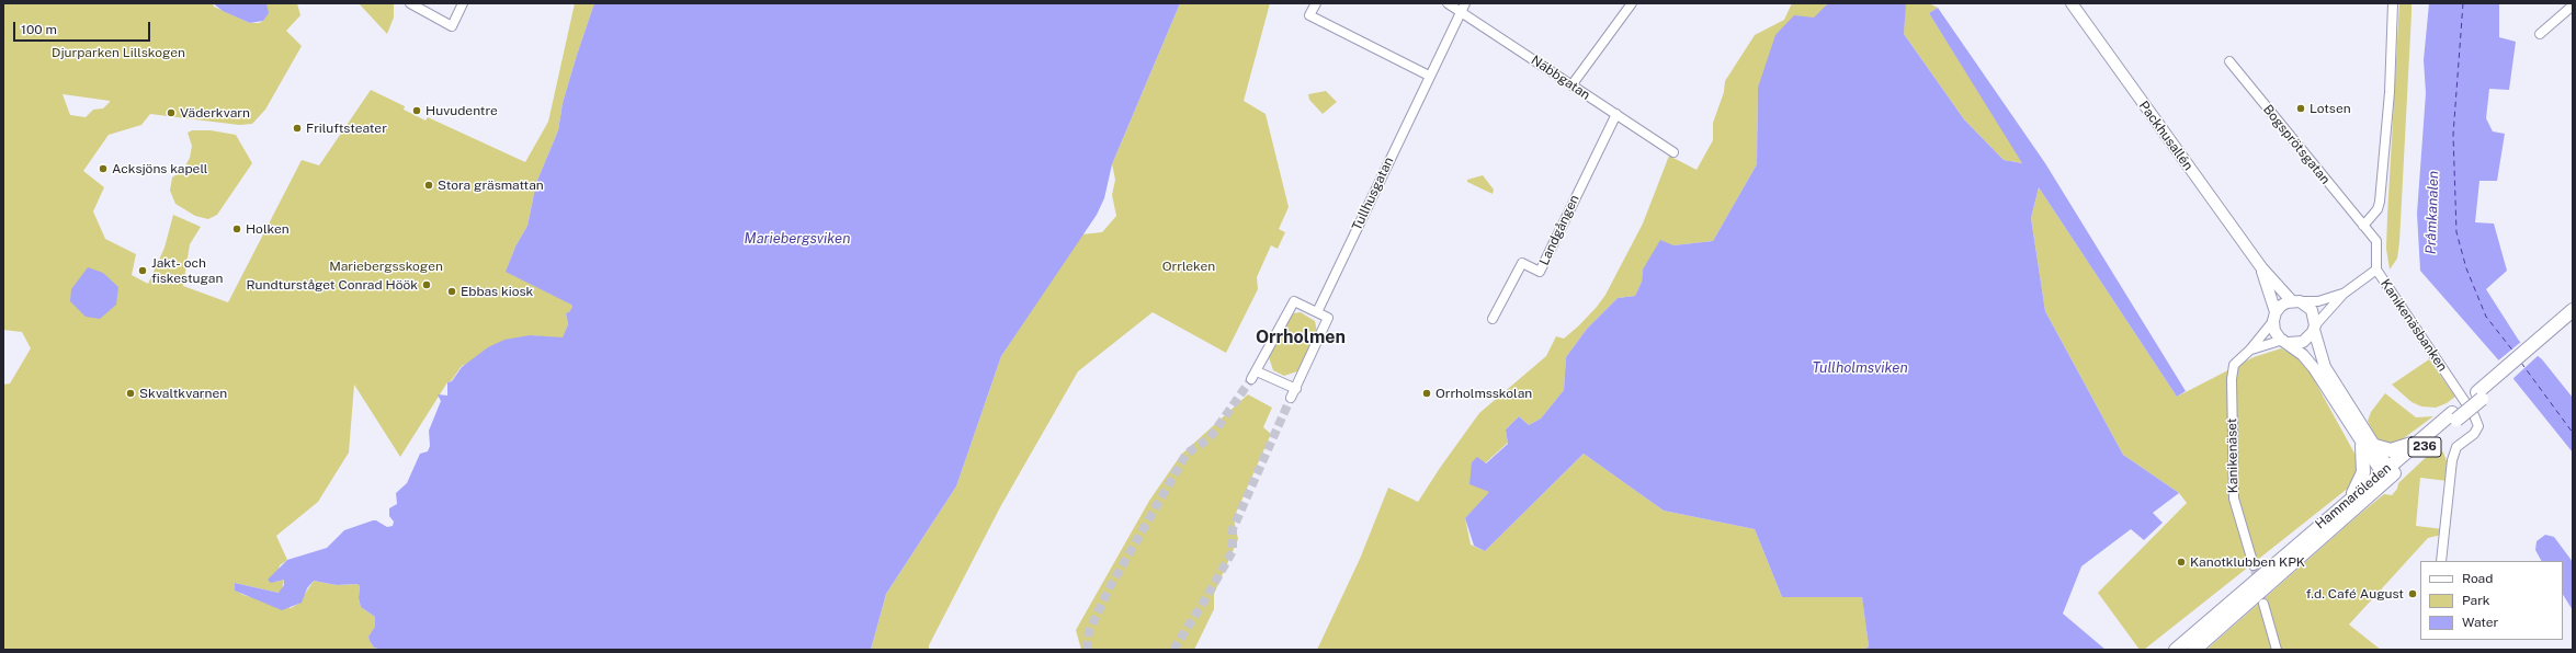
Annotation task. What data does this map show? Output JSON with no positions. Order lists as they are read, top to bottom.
{
  "streets": {
    "main road": ["236", "Hammaröleden"],
    "street": [
      "Näbbgatan",
      "Packhusallén",
      "Bogsprötsgatan",
      "Tullhusgatan",
      "Landgången",
      "Kanikenäsbanken",
      "Kanikenäset"
    ]
  },
  "crossings": [
    ["Näbbgatan", "Tullhusgatan"],
    ["Näbbgatan", "Landgången"],
    ["Packhusallén", "Kanikenäset"],
    ["Bogsprötsgatan", "Kanikenäsbanken"]
  ],
  "districts": ["Orrholmen"],
  "water": ["Pråmkanalen", "Mariebergsviken", "Tullholmsviken"],
  "parks": ["Djurparken Lillskogen", "Mariebergsskogen", "Orrleken"],
  "places": [
    "Lotsen",
    "Huvudentre",
    "Väderkvarn",
    "Friluftsteater",
    "Acksjöns kapell",
    "Stora gräsmattan",
    "Holken",
    "Jakt- och fiskestugan",
    "Rundturståget Conrad Höök",
    "Ebbas kiosk",
    "Skvaltkvarnen",
    "Orrholmsskolan",
    "Kanotklubben KPK",
    "f.d. Café August"
  ],
  "legend": ["Road", "Park", "Water"],
  "scale_bar": "100 m"
}
